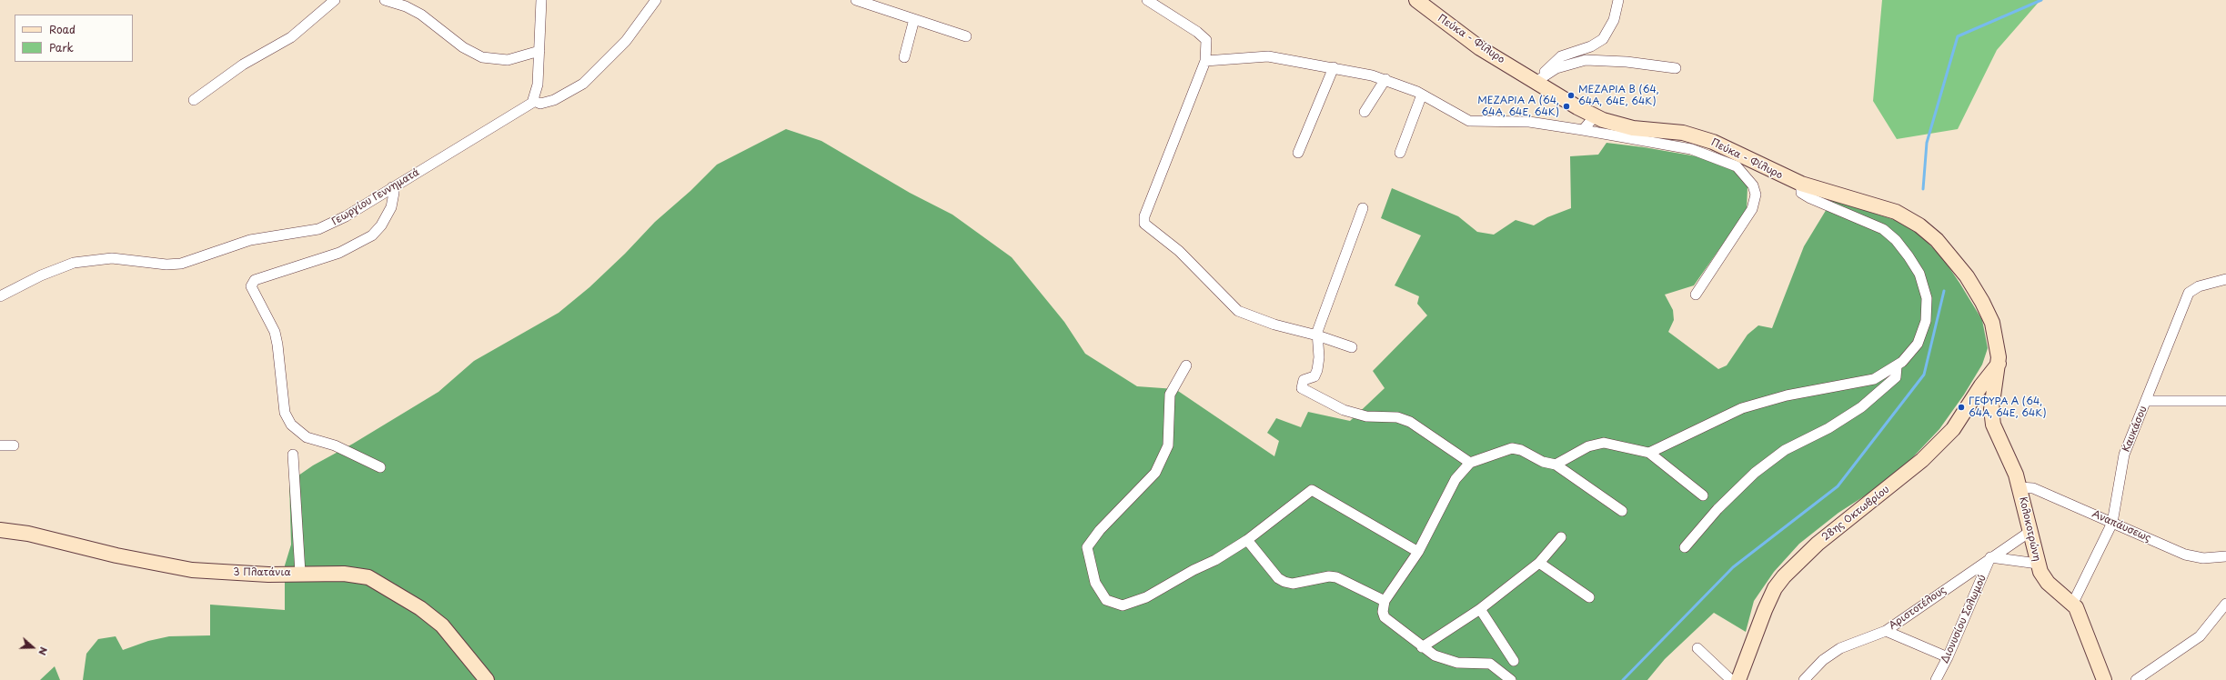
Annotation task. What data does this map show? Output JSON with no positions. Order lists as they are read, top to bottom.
{
  "streets": {
    "street": [
      "Πεύκα - Φίλυρο",
      "Γεωργίου Γεννηματά",
      "Καυκάσου",
      "28ης Οκτωβρίου",
      "Αναπάυσεως",
      "Κολοκοτρώνη",
      "3 Πλατάνια",
      "Αριστοτέλους",
      "Διονυσίου Σολωμού"
    ]
  },
  "crossings": [
    ["Πεύκα - Φίλυρο", "28ης Οκτωβρίου"],
    ["Πεύκα - Φίλυρο", "Κολοκοτρώνη"],
    ["Καυκάσου", "Αναπάυσεως"],
    ["Καυκάσου", "Κολοκοτρώνη"],
    ["28ης Οκτωβρίου", "Κολοκοτρώνη"],
    ["Αναπάυσεως", "Κολοκοτρώνη"],
    ["Κολοκοτρώνη", "Αριστοτέλους"],
    ["Αριστοτέλους", "Διονυσίου Σολωμού"]
  ],
  "places": ["ΜΕΖΑΡΙΑ B (64, 64Α, 64Ε, 64Κ)", "ΜΕΖΑΡΙΑ A (64, 64Α, 64Ε, 64Κ)", "ΓΕΦΥΡΑ A (64, 64Α, 64Ε, 64Κ)"],
  "legend": ["Road", "Park"],
  "north": "right"
}
